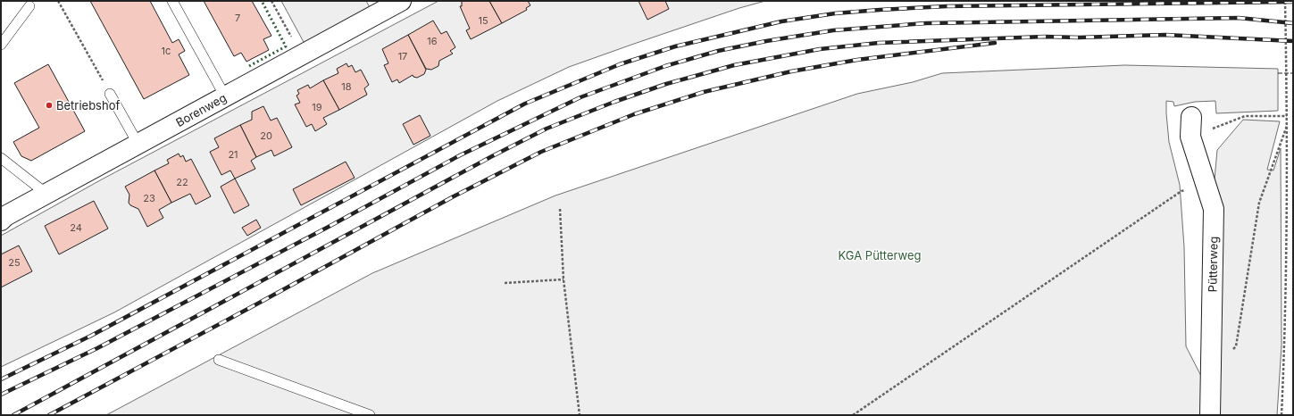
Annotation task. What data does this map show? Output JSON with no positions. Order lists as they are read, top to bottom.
{
  "streets": {
    "street": ["Borenweg", "Pütterweg"]
  },
  "parks": ["KGA Pütterweg"],
  "places": ["Betriebshof"],
  "house_numbers": [
    "7",
    "15",
    "16",
    "1c",
    "17",
    "18",
    "19",
    "20",
    "21",
    "22",
    "23",
    "24",
    "25"
  ]
}
